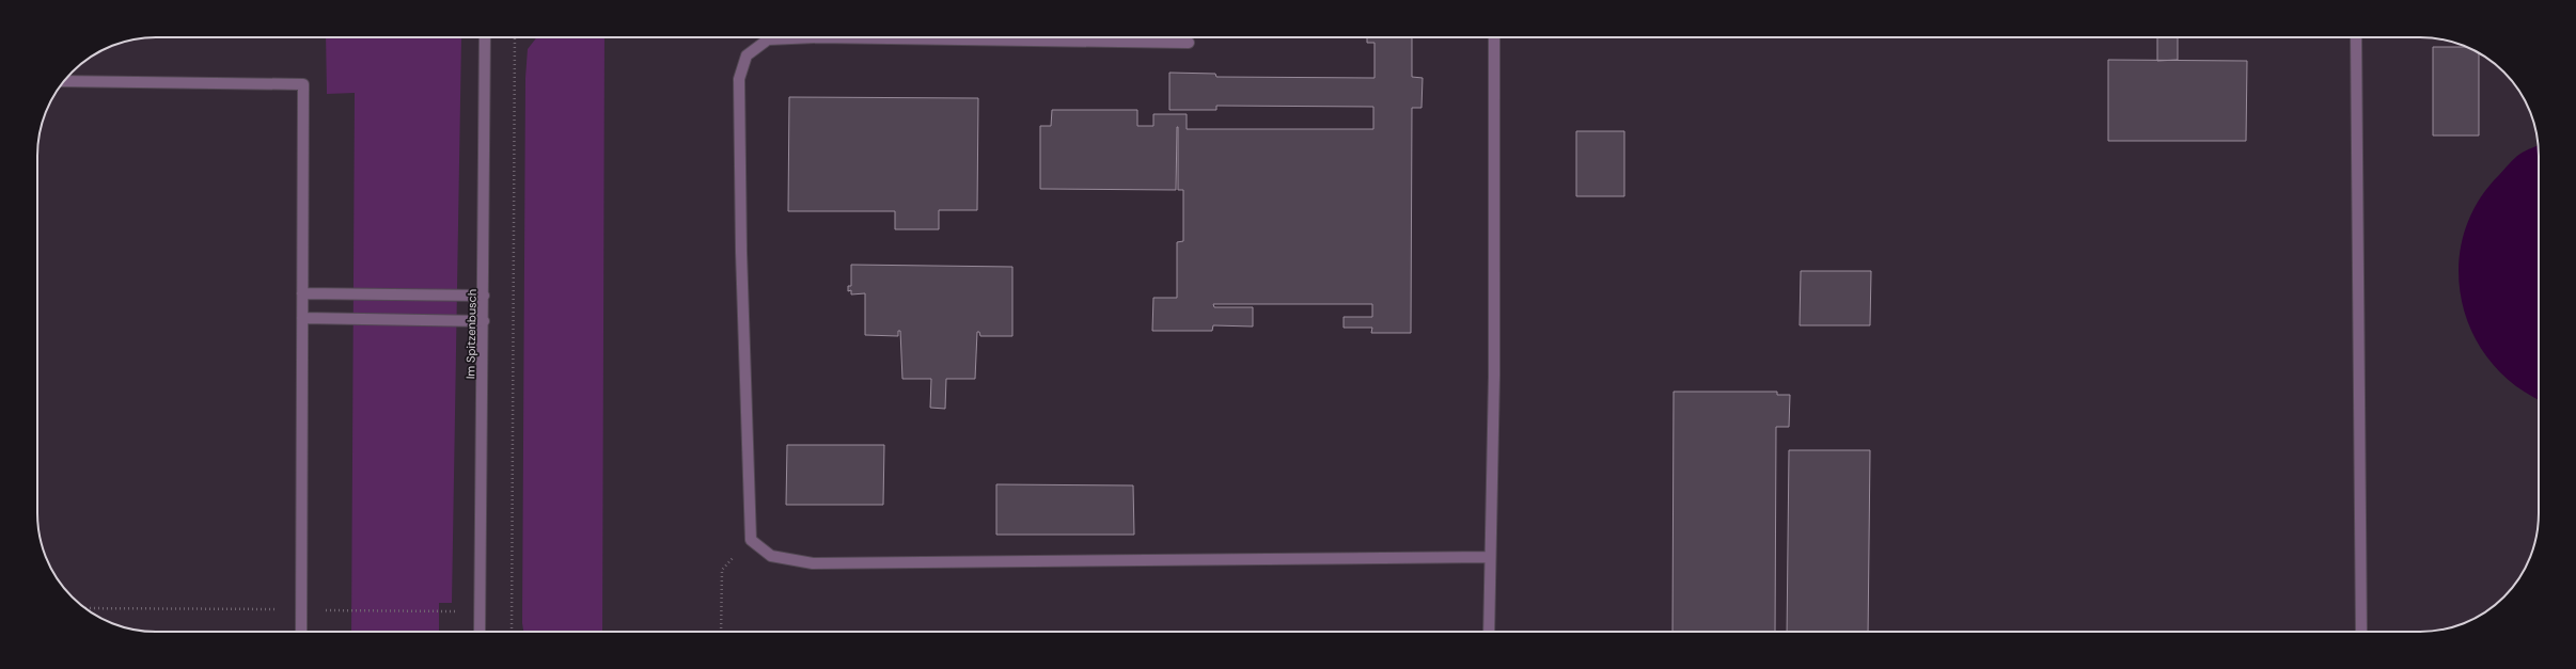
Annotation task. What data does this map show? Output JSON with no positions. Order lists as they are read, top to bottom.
{
  "streets": {
    "street": ["Im Spitzenbusch"]
  }
}
